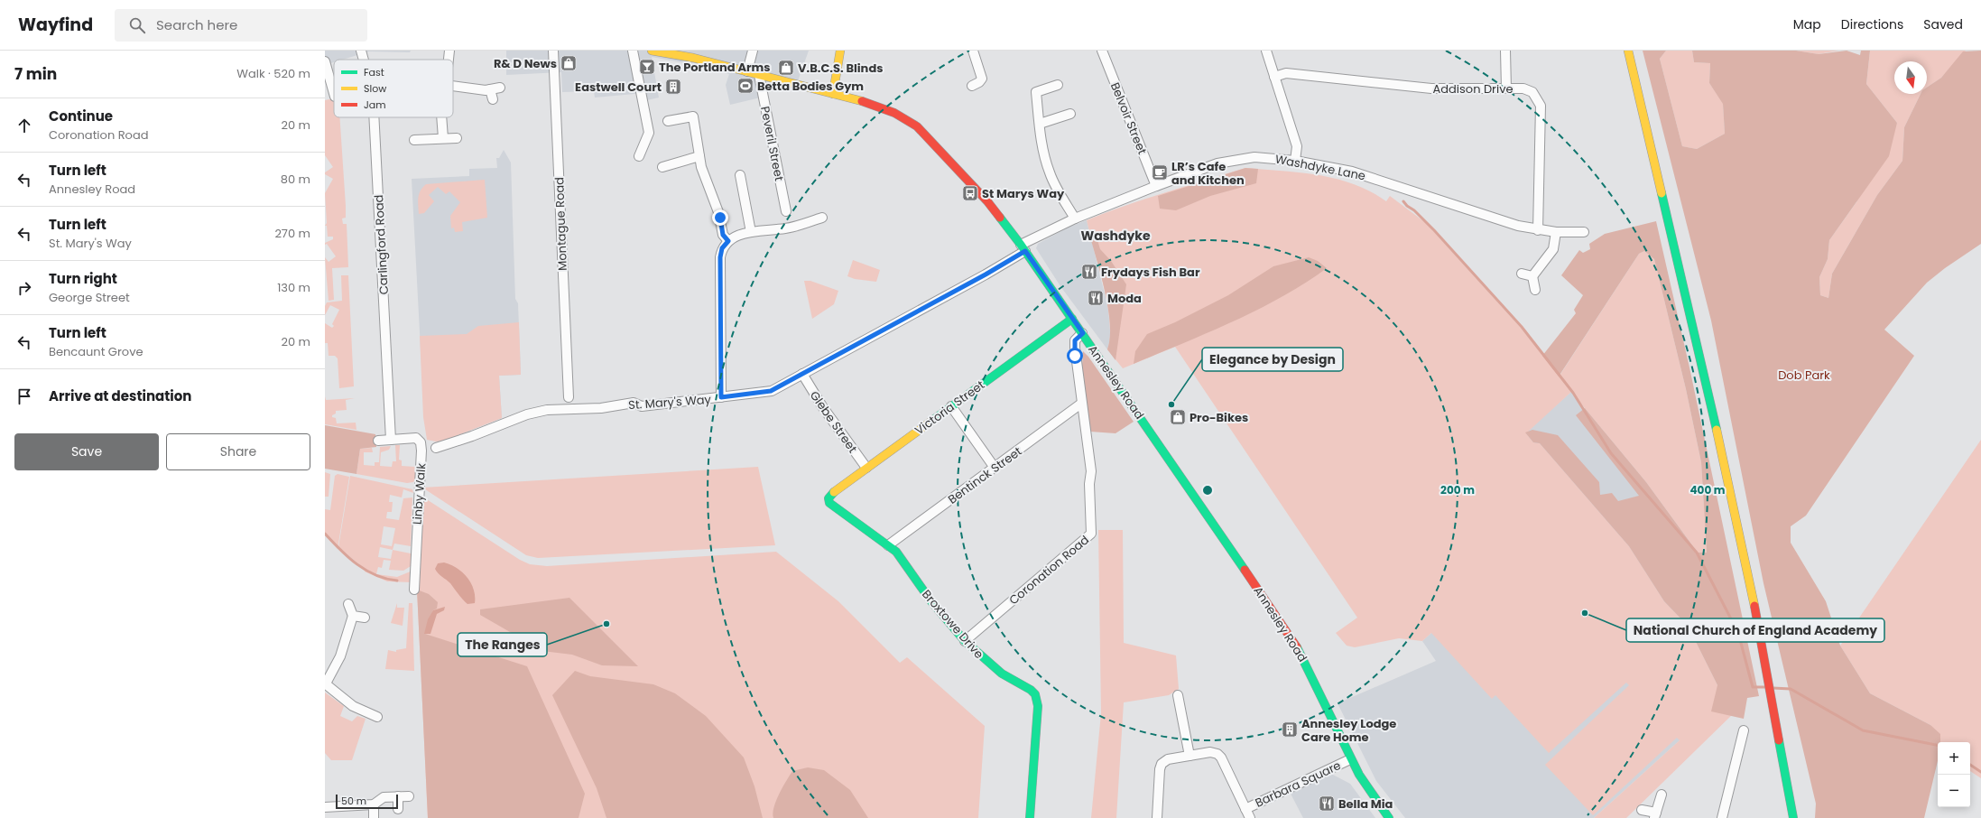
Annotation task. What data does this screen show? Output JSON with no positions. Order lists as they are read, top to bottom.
{
  "streets": {
    "street": [
      "Addison Drive",
      "Belvoir Street",
      "Peveril Street",
      "Washdyke Lane",
      "Montague Road",
      "Carlingford Road",
      "Annesley Road",
      "St. Mary's Way",
      "Victoria Street",
      "Glebe Street",
      "Bentinck Street",
      "Linby Walk",
      "Coronation Road",
      "Broxtowe Drive",
      "Barbara Square"
    ]
  },
  "crossings": [
    ["Addison Drive", "Washdyke Lane"],
    ["Belvoir Street", "Washdyke Lane"],
    ["Peveril Street", "Annesley Road"],
    ["Washdyke Lane", "Annesley Road"],
    ["Washdyke Lane", "St. Mary's Way"],
    ["Carlingford Road", "Linby Walk"],
    ["Annesley Road", "St. Mary's Way"],
    ["Annesley Road", "Victoria Street"],
    ["Annesley Road", "Coronation Road"],
    ["Annesley Road", "Barbara Square"],
    ["St. Mary's Way", "Glebe Street"],
    ["St. Mary's Way", "Linby Walk"],
    ["Victoria Street", "Glebe Street"],
    ["Victoria Street", "Broxtowe Drive"],
    ["Bentinck Street", "Coronation Road"],
    ["Bentinck Street", "Broxtowe Drive"],
    ["Coronation Road", "Broxtowe Drive"]
  ],
  "districts": ["Washdyke"],
  "parks": ["Dob Park"],
  "places": {
    "shop": ["R& D News", "V.B.C.S. Blinds", "Pro-Bikes"],
    "bar": ["The Portland Arms"],
    "sports": ["Betta Bodies Gym"],
    "building": ["Eastwell Court", "Annesley Lodge Care Home"],
    "cafe": ["LR’s Cafe and Kitchen"],
    "bus stop": ["St Marys Way"],
    "restaurant": ["Frydays Fish Bar", "Moda", "Bella Mia"],
    "other": ["Elegance by Design", "National Church of England Academy", "The Ranges"]
  },
  "legend": ["Fast", "Slow", "Jam"],
  "scale_bar": "50 m",
  "north": "bottom",
  "page": {
    "header": "Wayfind",
    "search": "Search here",
    "nav": ["Map", "Directions", "Saved"],
    "heading": ["7 min", "Walk · 520 m"],
    "list": [
      ["Continue", "Coronation Road", "20 m"],
      ["Turn left", "Annesley Road", "80 m"],
      ["Turn left", "St. Mary's Way", "270 m"],
      ["Turn right", "George Street", "130 m"],
      ["Turn left", "Bencaunt Grove", "20 m"],
      "Arrive at destination"
    ],
    "buttons": ["Save", "Share"],
    "map_buttons": ["+", "−"],
    "scale": "50 m"
  },
  "rings": ["200 m", "400 m"]
}
